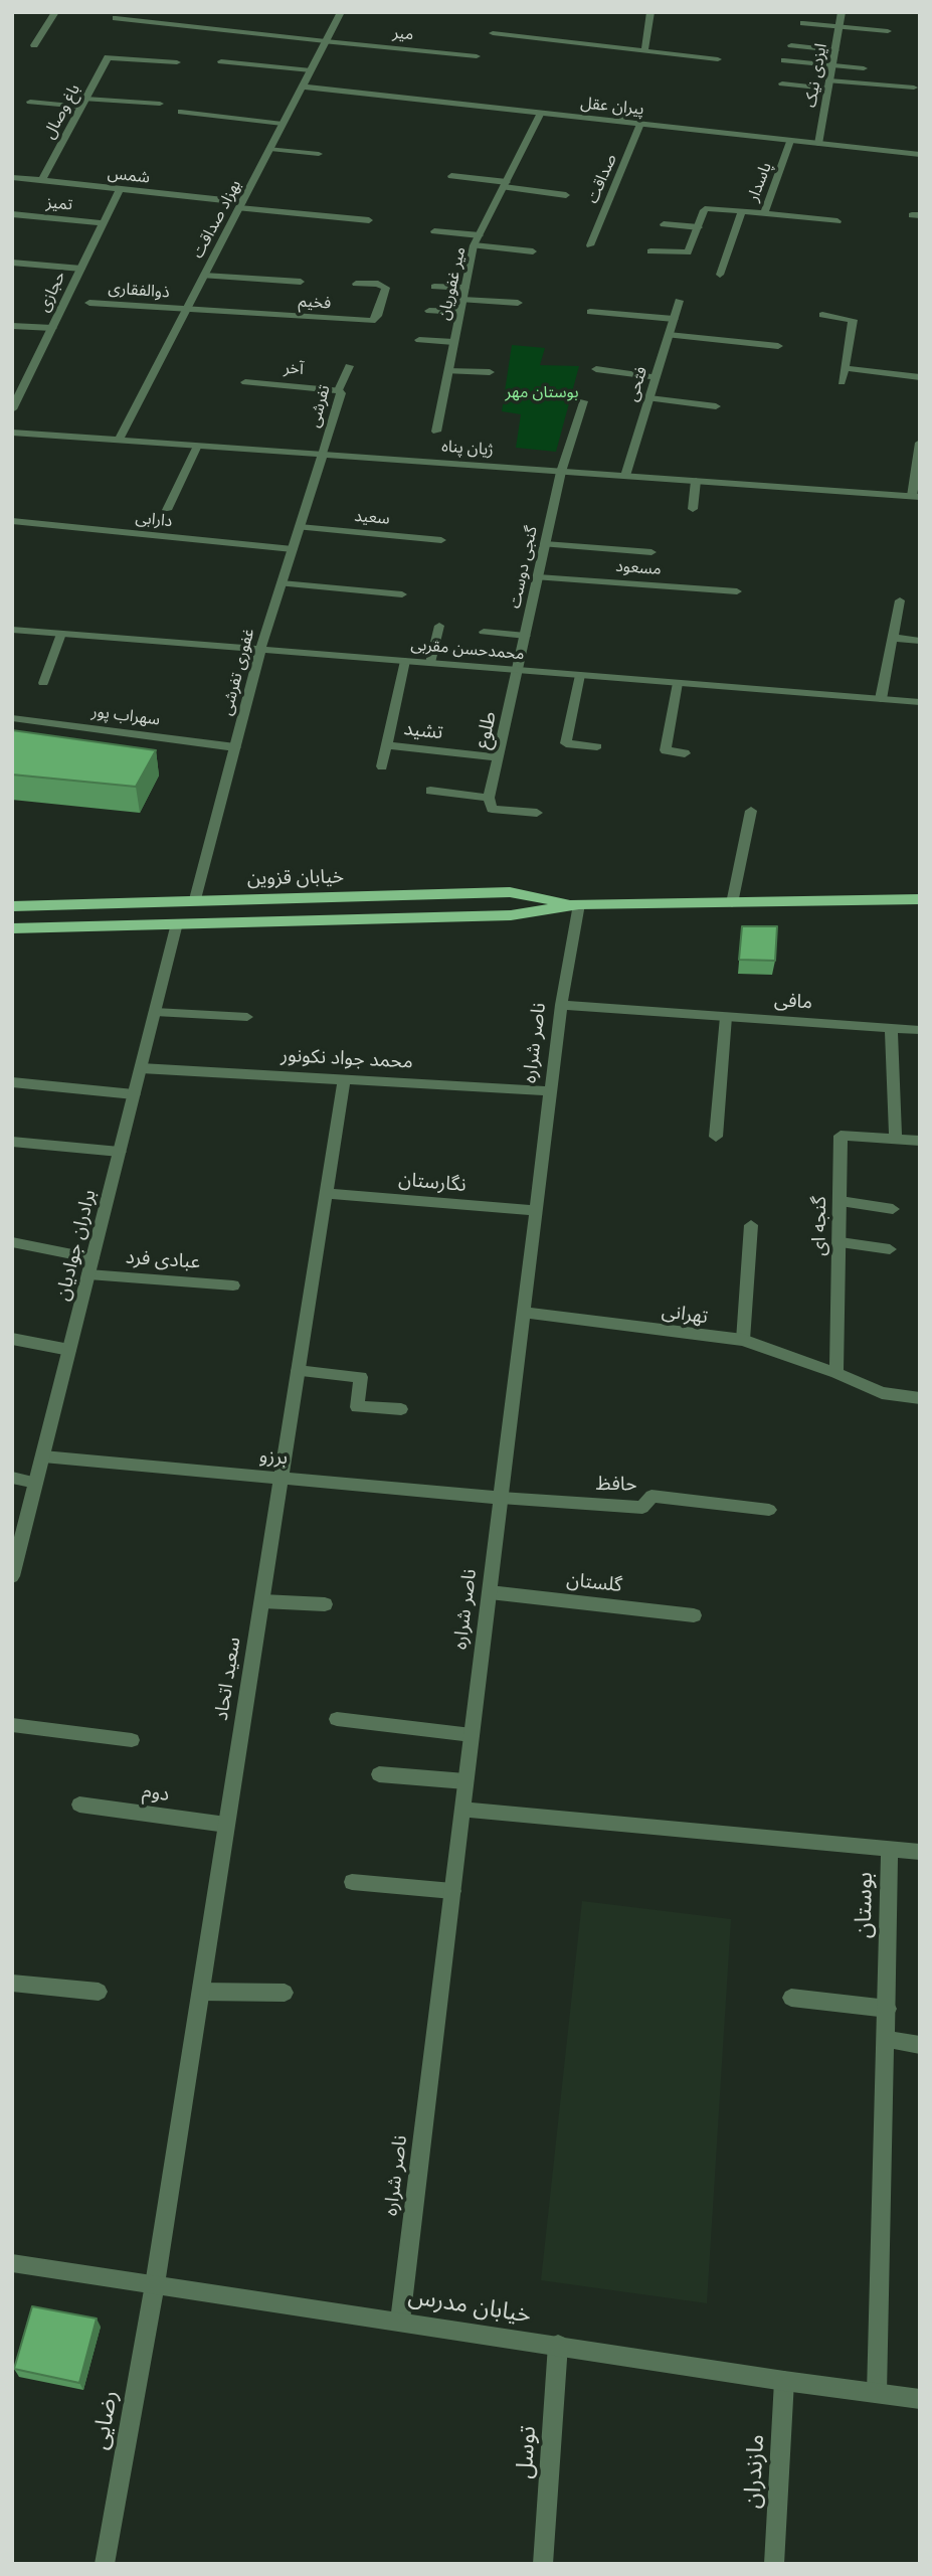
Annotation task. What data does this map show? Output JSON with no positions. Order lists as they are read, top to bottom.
{
  "streets": {
    "main road": ["خیابان قزوین"],
    "street": [
      "میر",
      "ایزدی نیک",
      "پیران عقل",
      "باغ وصال",
      "شمس",
      "صداقت",
      "پاسدار",
      "تمیز",
      "بهزاد صداقت",
      "میر غفوریان",
      "ذوالفقاری",
      "حجازی",
      "فخیم",
      "آخر",
      "فتحی",
      "تفرشی",
      "ژیان پناه",
      "سعید",
      "دارابی",
      "گنجی دوست",
      "مسعود",
      "محمدحسن مقربی",
      "غفوری تفرشی",
      "سهراب پور",
      "طلوع",
      "تشید",
      "مافی",
      "ناصر شراره",
      "محمد جواد نکونور",
      "نگارستان",
      "گنجه ای",
      "برادران جوادیان",
      "عبادی فرد",
      "تهرانی",
      "برزو",
      "حافظ",
      "گلستان",
      "سعید اتحاد",
      "دوم",
      "بوستان",
      "خیابان مدرس",
      "رضایی",
      "توسل",
      "مازندران"
    ]
  },
  "crossings": [
    ["میر", "بهزاد صداقت"],
    ["ایزدی نیک", "پیران عقل"],
    ["پیران عقل", "صداقت"],
    ["پیران عقل", "پاسدار"],
    ["پیران عقل", "بهزاد صداقت"],
    ["پیران عقل", "میر غفوریان"],
    ["باغ وصال", "شمس"],
    ["شمس", "بهزاد صداقت"],
    ["شمس", "حجازی"],
    ["تمیز", "حجازی"],
    ["بهزاد صداقت", "ذوالفقاری"],
    ["بهزاد صداقت", "فخیم"],
    ["بهزاد صداقت", "ژیان پناه"],
    ["ذوالفقاری", "فخیم"],
    ["آخر", "تفرشی"],
    ["فتحی", "ژیان پناه"],
    ["تفرشی", "ژیان پناه"],
    ["تفرشی", "غفوری تفرشی"],
    ["ژیان پناه", "گنجی دوست"],
    ["ژیان پناه", "غفوری تفرشی"],
    ["سعید", "غفوری تفرشی"],
    ["دارابی", "غفوری تفرشی"],
    ["گنجی دوست", "مسعود"],
    ["گنجی دوست", "محمدحسن مقربی"],
    ["گنجی دوست", "طلوع"],
    ["محمدحسن مقربی", "غفوری تفرشی"],
    ["محمدحسن مقربی", "طلوع"],
    ["محمدحسن مقربی", "تشید"],
    ["غفوری تفرشی", "سهراب پور"],
    ["غفوری تفرشی", "خیابان قزوین"],
    ["طلوع", "تشید"],
    ["خیابان قزوین", "ناصر شراره"],
    ["خیابان قزوین", "برادران جوادیان"],
    ["مافی", "ناصر شراره"],
    ["ناصر شراره", "محمد جواد نکونور"],
    ["ناصر شراره", "نگارستان"],
    ["ناصر شراره", "تهرانی"],
    ["ناصر شراره", "برزو"],
    ["ناصر شراره", "حافظ"],
    ["ناصر شراره", "گلستان"],
    ["ناصر شراره", "بوستان"],
    ["ناصر شراره", "خیابان مدرس"],
    ["محمد جواد نکونور", "برادران جوادیان"],
    ["محمد جواد نکونور", "سعید اتحاد"],
    ["نگارستان", "سعید اتحاد"],
    ["گنجه ای", "تهرانی"],
    ["برادران جوادیان", "عبادی فرد"],
    ["برادران جوادیان", "برزو"],
    ["برزو", "حافظ"],
    ["برزو", "سعید اتحاد"],
    ["سعید اتحاد", "دوم"],
    ["سعید اتحاد", "خیابان مدرس"],
    ["سعید اتحاد", "رضایی"],
    ["بوستان", "خیابان مدرس"],
    ["خیابان مدرس", "رضایی"],
    ["خیابان مدرس", "توسل"],
    ["خیابان مدرس", "مازندران"]
  ],
  "parks": ["بوستان مهر"]
}
